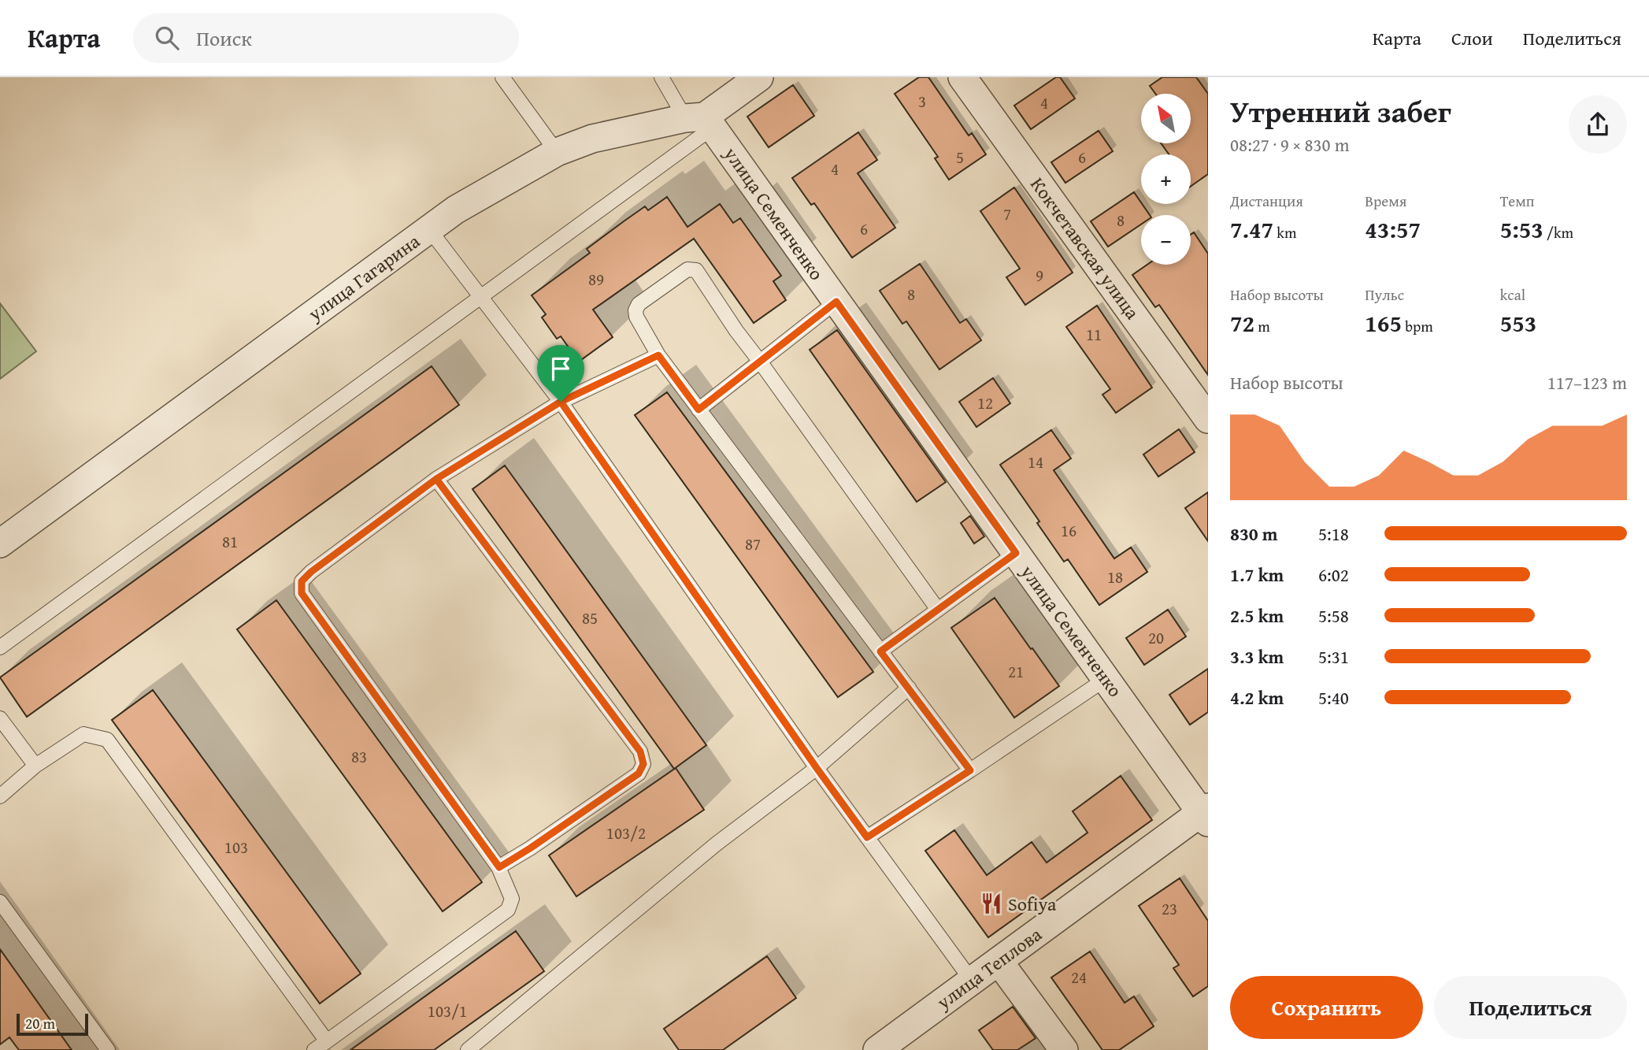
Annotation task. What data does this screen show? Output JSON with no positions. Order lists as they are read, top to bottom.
{
  "streets": {
    "street": [
      "улица Семенченко",
      "Кокчетавская улица",
      "улица Гагарина",
      "улица Теплова"
    ]
  },
  "crossings": [
    ["улица Семенченко", "улица Гагарина"],
    ["улица Семенченко", "улица Теплова"]
  ],
  "places": {
    "restaurant": ["Sofiya"]
  },
  "house_numbers": [
    "3",
    "4",
    "5",
    "6",
    "4",
    "7",
    "8",
    "6",
    "9",
    "89",
    "8",
    "11",
    "12",
    "14",
    "16",
    "81",
    "87",
    "18",
    "85",
    "20",
    "21",
    "83",
    "103/2",
    "103",
    "23",
    "24",
    "103/1"
  ],
  "scale_bar": "20 m",
  "north": "top left",
  "page": {
    "header": "Карта",
    "search": "Поиск",
    "nav": ["Карта", "Слои", "Поделиться"],
    "heading": ["Утренний забег", "08:27 · 9 × 830 m"],
    "map_buttons": ["+", "−"],
    "stats": [
      ["Дистанция", "7.47 km"],
      ["Время", "43:57"],
      ["Темп", "5:53 /km"],
      ["Набор высоты", "72 m"],
      ["Пульс", "165 bpm"],
      ["kcal", "553"]
    ],
    "chart": ["Набор высоты", "117–123 m"],
    "list": [
      {
        "name": "830 m",
        "note": "5:18"
      },
      {
        "name": "1.7 km",
        "note": "6:02"
      },
      {
        "name": "2.5 km",
        "note": "5:58"
      },
      {
        "name": "3.3 km",
        "note": "5:31"
      },
      {
        "name": "4.2 km",
        "note": "5:40"
      }
    ],
    "buttons": ["Сохранить", "Поделиться"],
    "scale": "20 m"
  }
}
